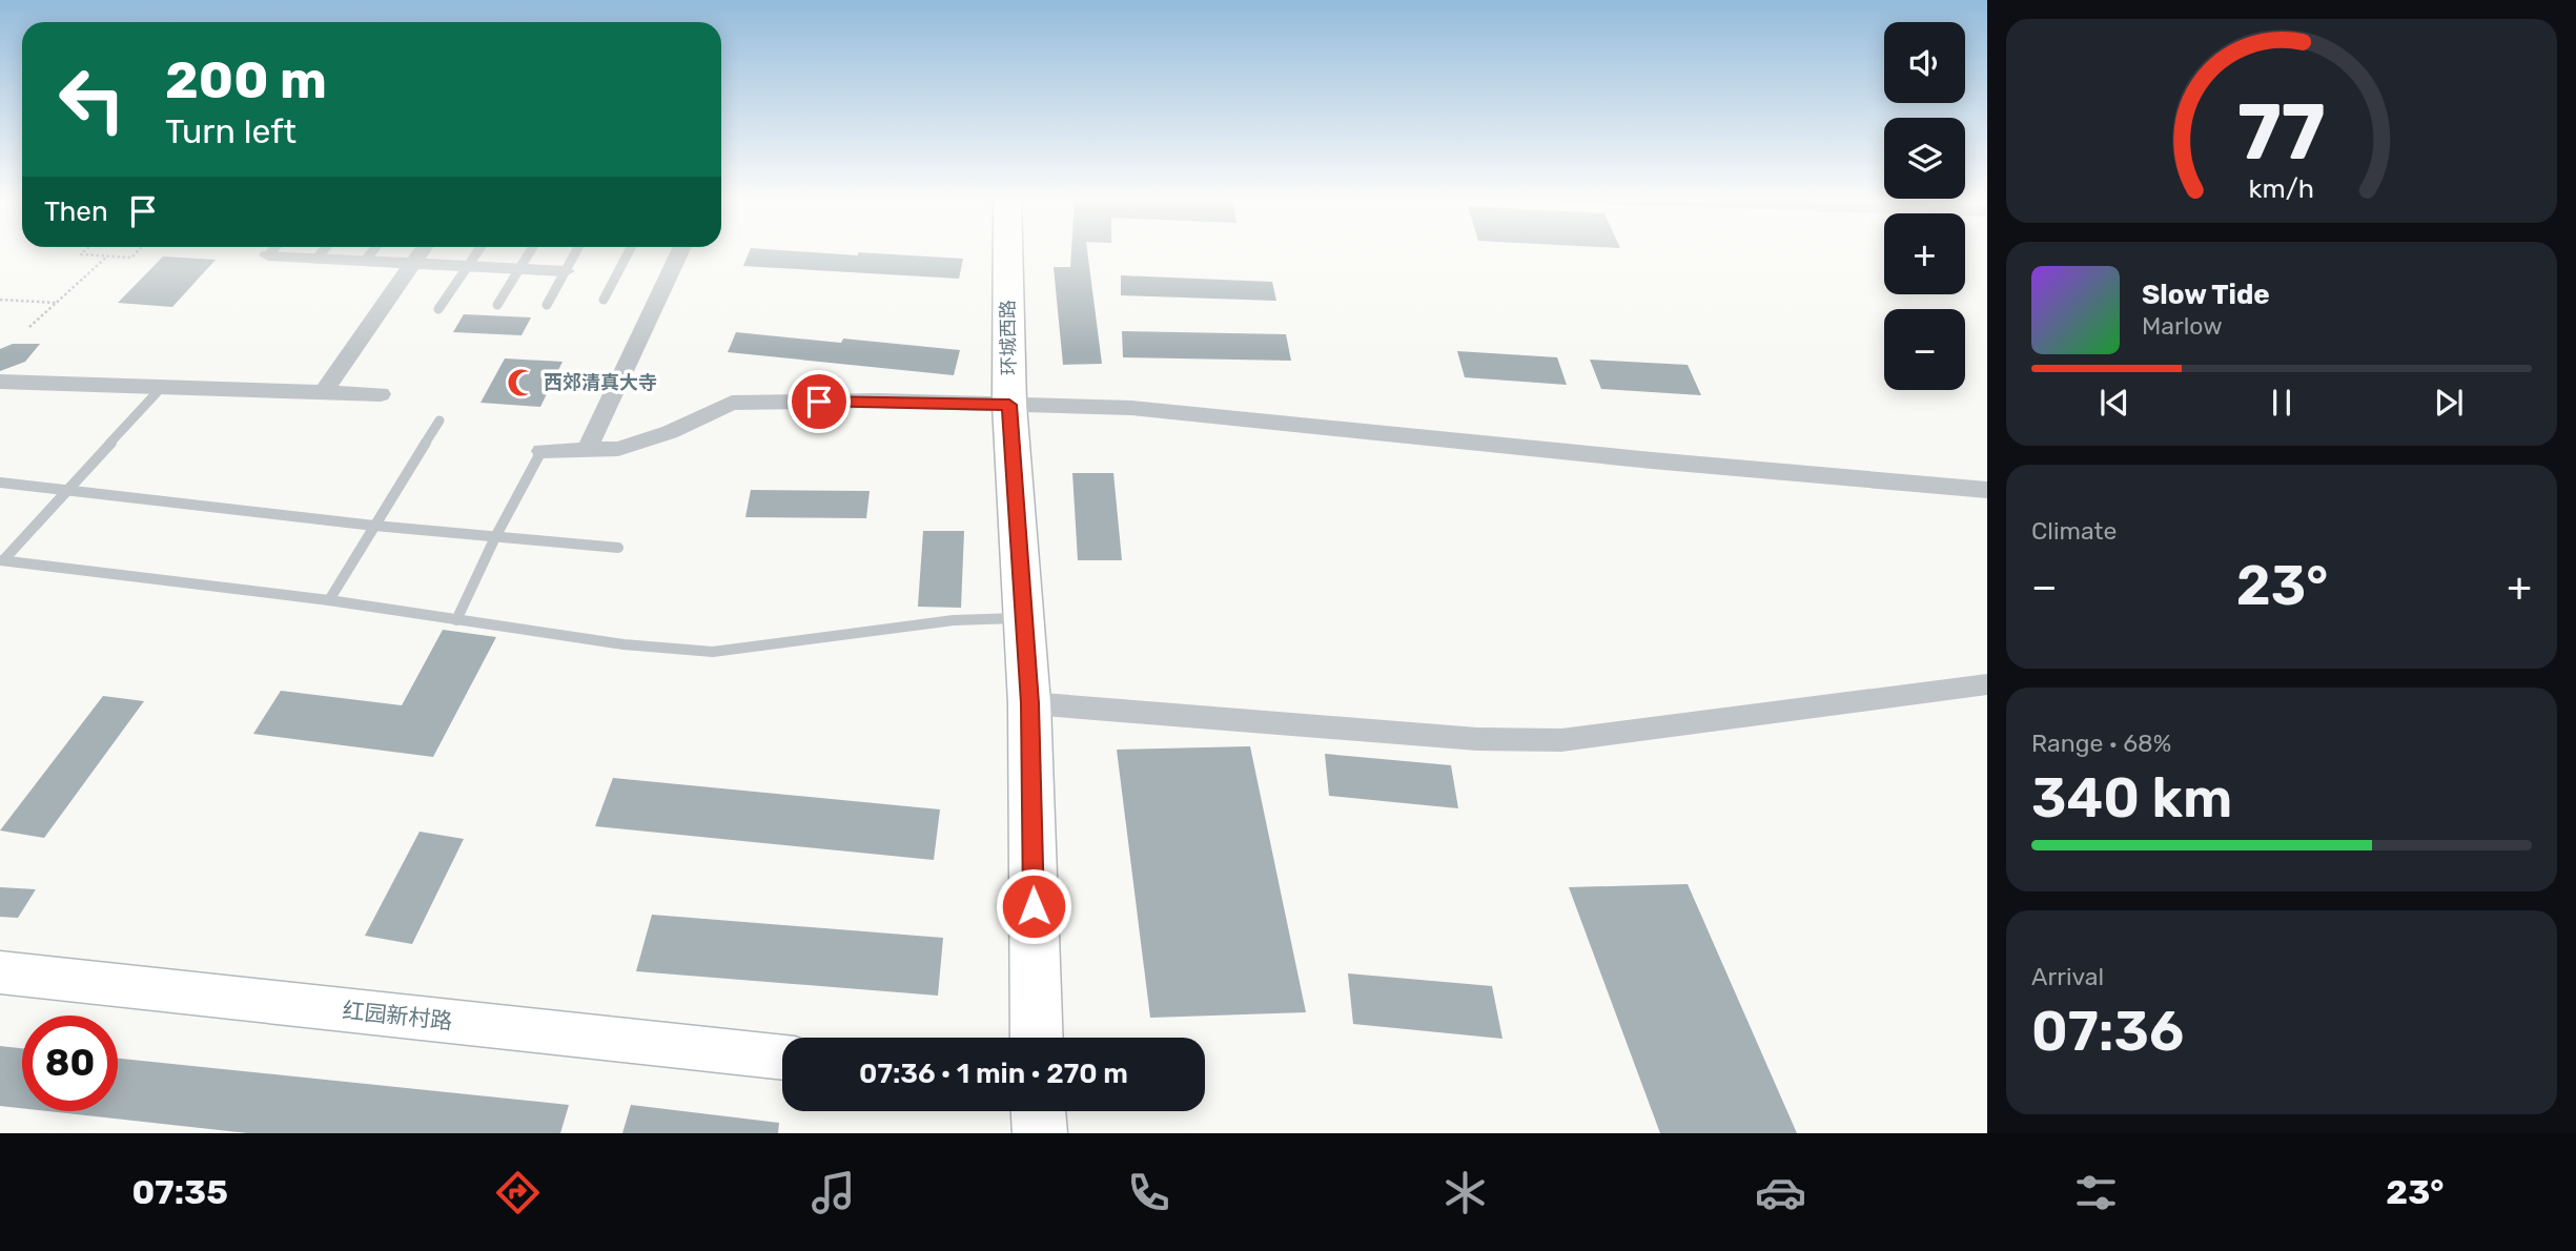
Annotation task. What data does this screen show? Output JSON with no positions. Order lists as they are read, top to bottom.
{
  "streets": {
    "highway": ["环城西路"],
    "main road": ["红园新村路"]
  },
  "places": {
    "mosque": ["西郊清真大寺"]
  },
  "page": {
    "map_buttons": ["+", "−"],
    "turn": ["200 m", "Turn left"],
    "then": "Then",
    "song": ["Slow Tide", "Marlow"],
    "tile": [
      "Climate",
      ["Range · 68%", "340 km"],
      ["Arrival", "07:36"]
    ],
    "heat": ["−", "23°", "+"],
    "limit": "80",
    "trip": "07:36 · 1 min · 270 m",
    "tabs": ["07:35", "23°"],
    "gauge": ["77", "km/h"]
  }
}
